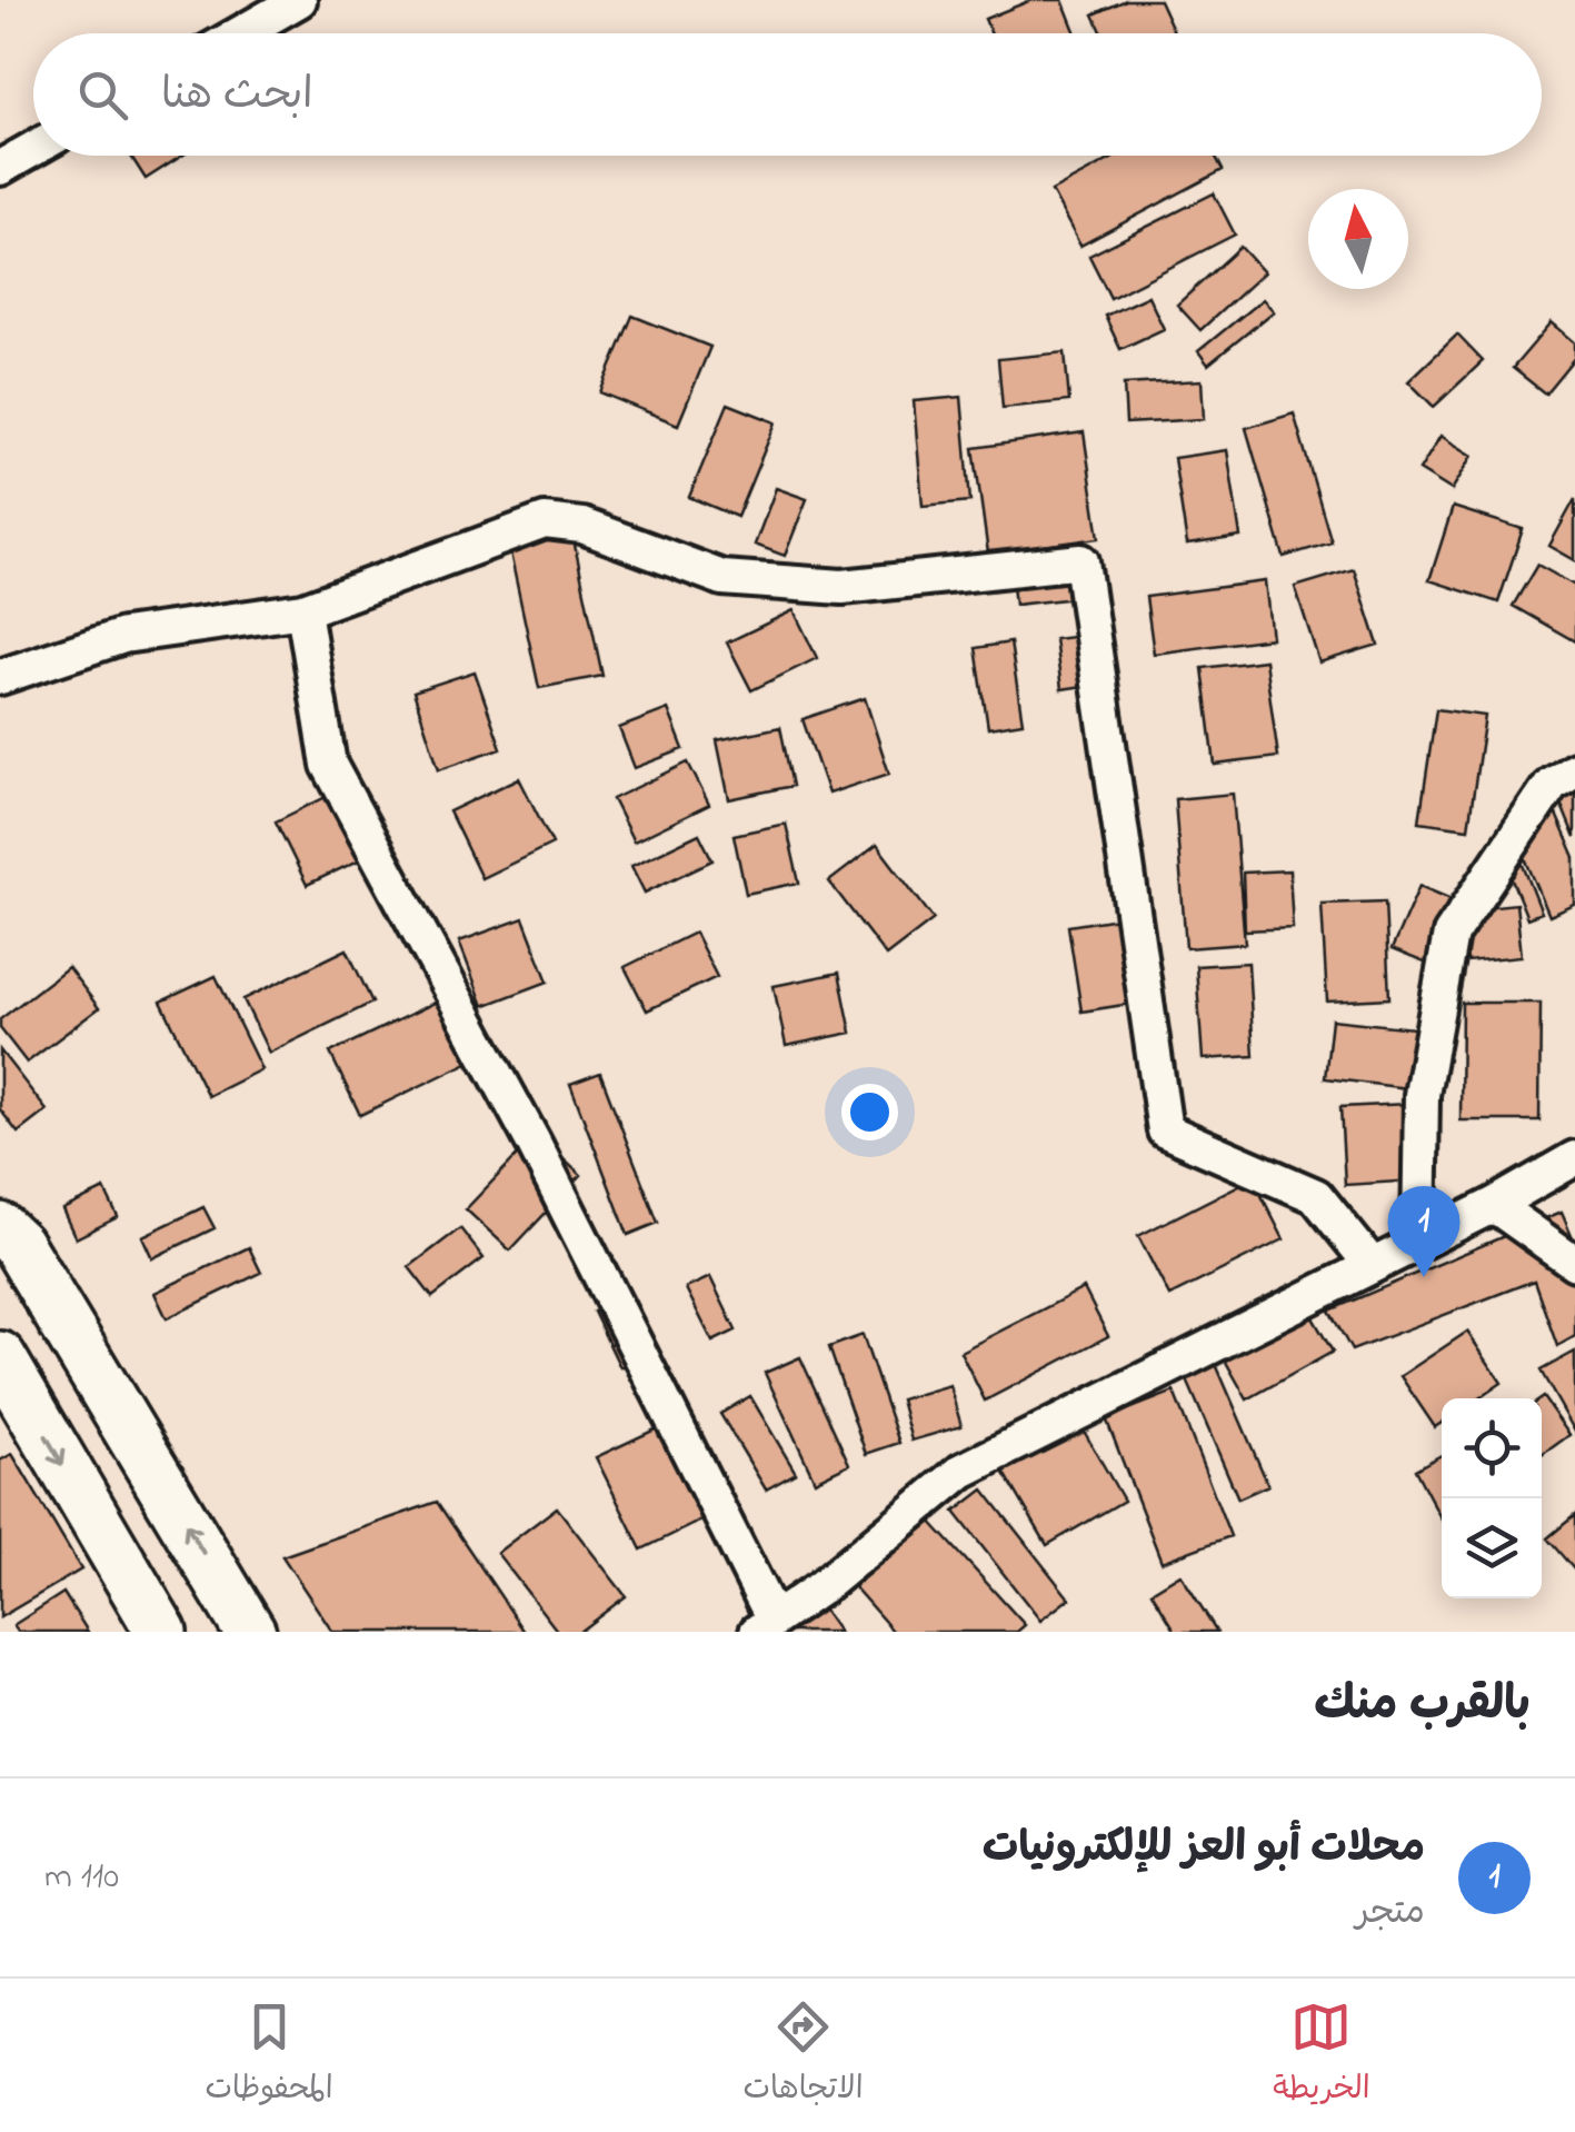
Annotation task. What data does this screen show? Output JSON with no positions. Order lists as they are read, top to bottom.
{
  "north": "top",
  "page": {
    "search": "ابحث هنا",
    "pins": "1",
    "heading": "بالقرب منك",
    "list": [
      {
        "mark": "1",
        "name": "محلات أبو العز للإلكترونيات",
        "note": "متجر",
        "value": "110 m"
      }
    ],
    "nav": ["الخريطة", "الاتجاهات", "المحفوظات"]
  }
}
